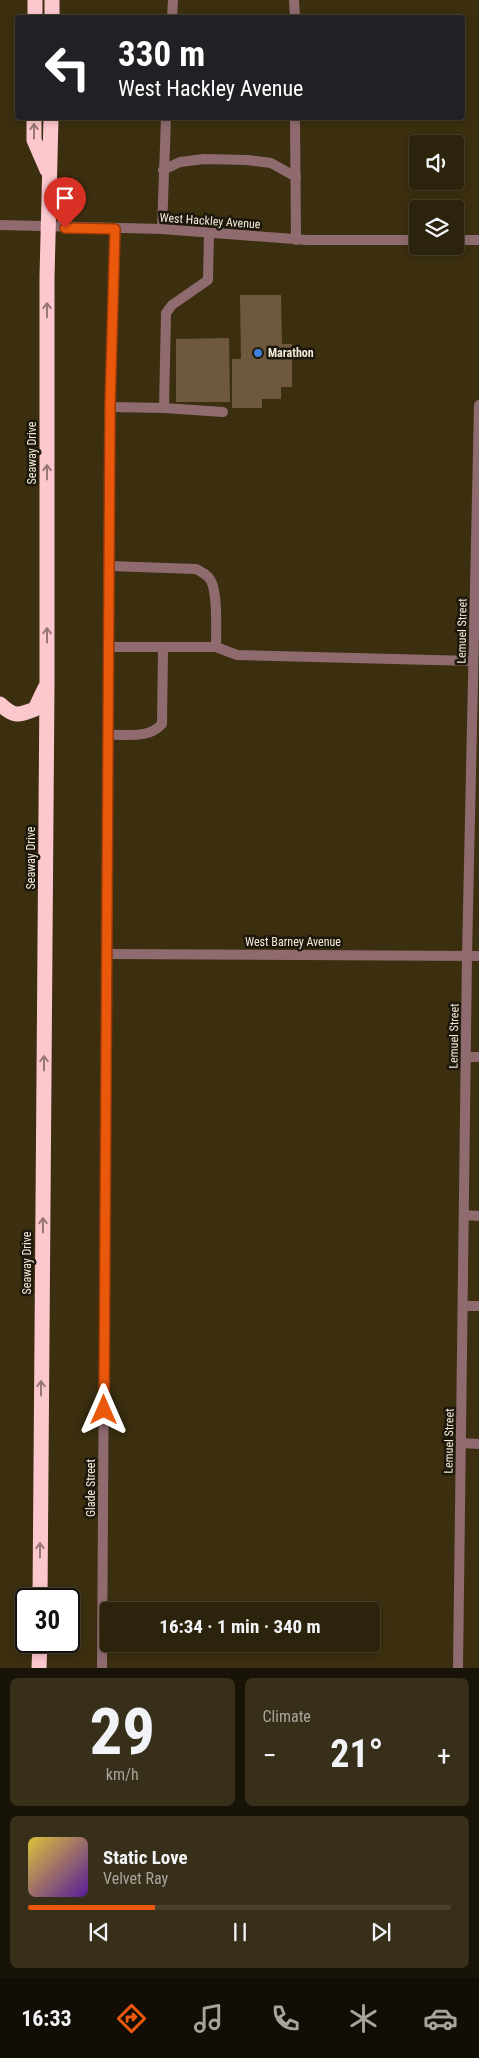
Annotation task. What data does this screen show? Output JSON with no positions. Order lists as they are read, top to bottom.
{
  "streets": {
    "highway": ["Seaway Drive"],
    "street": [
      "West Hackley Avenue",
      "Lemuel Street",
      "West Barney Avenue",
      "Glade Street"
    ]
  },
  "crossings": [
    ["West Hackley Avenue", "Seaway Drive"],
    ["West Hackley Avenue", "Glade Street"],
    ["Lemuel Street", "West Barney Avenue"],
    ["West Barney Avenue", "Glade Street"]
  ],
  "one_way": ["Seaway Drive"],
  "places": ["Marathon"],
  "page": {
    "turn": ["330 m", "West Hackley Avenue"],
    "limit": "30",
    "trip": "16:34 · 1 min · 340 m",
    "tile": [
      ["29", "km/h"],
      "Climate"
    ],
    "heat": ["−", "21°", "+"],
    "song": ["Static Love", "Velvet Ray"],
    "tabs": "16:33"
  }
}
